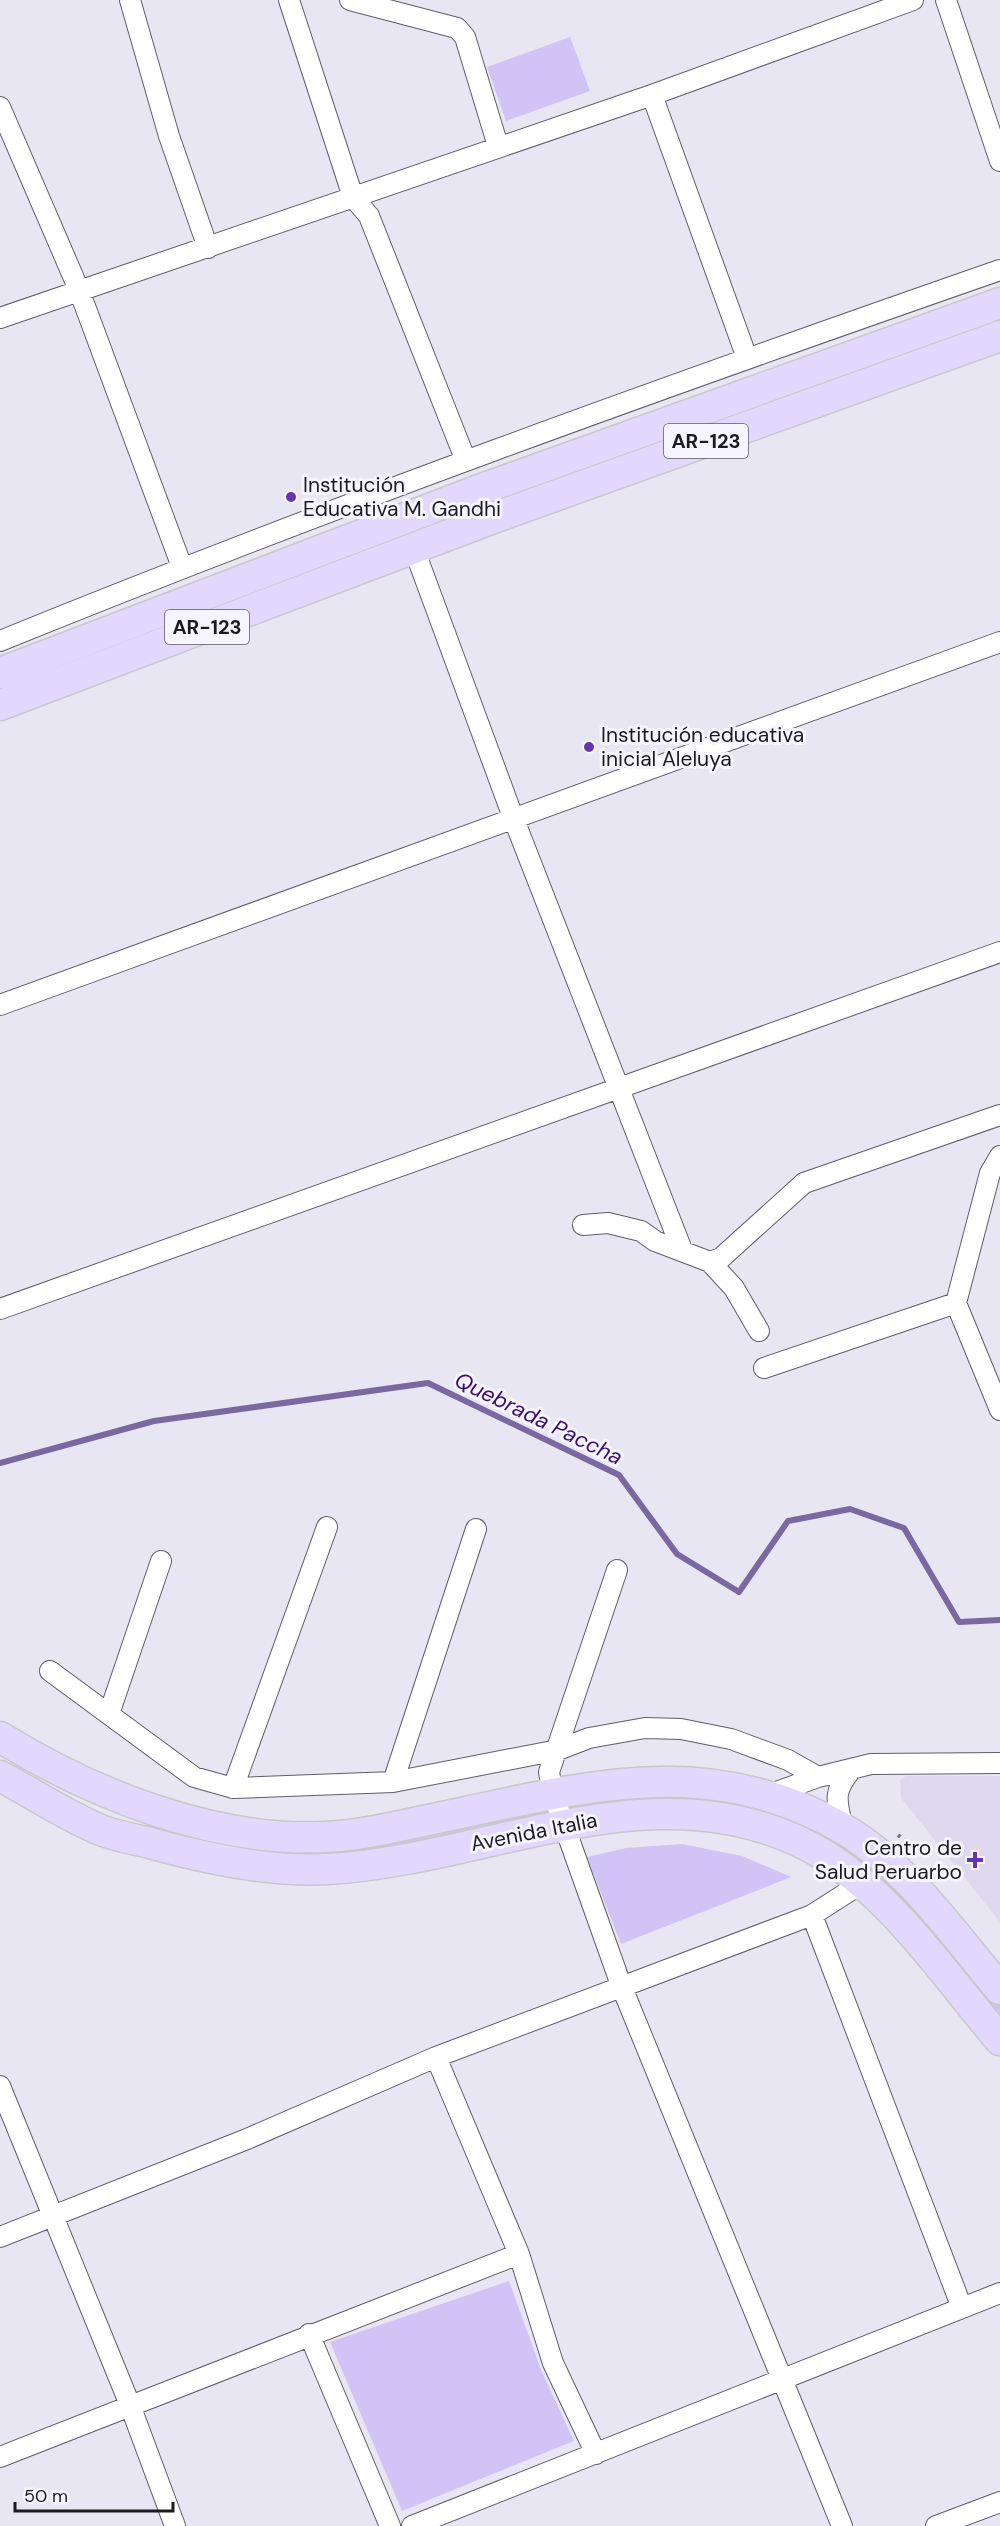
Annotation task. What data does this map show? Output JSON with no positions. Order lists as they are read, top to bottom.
{
  "streets": {
    "main road": ["AR-123", "Avenida Italia"]
  },
  "water": ["Quebrada Paccha"],
  "places": {
    "other": ["Institución Educativa M. Gandhi", "Institución educativa inicial Aleluya"],
    "health": ["Centro de Salud Peruarbo"]
  },
  "scale_bar": "50 m"
}
